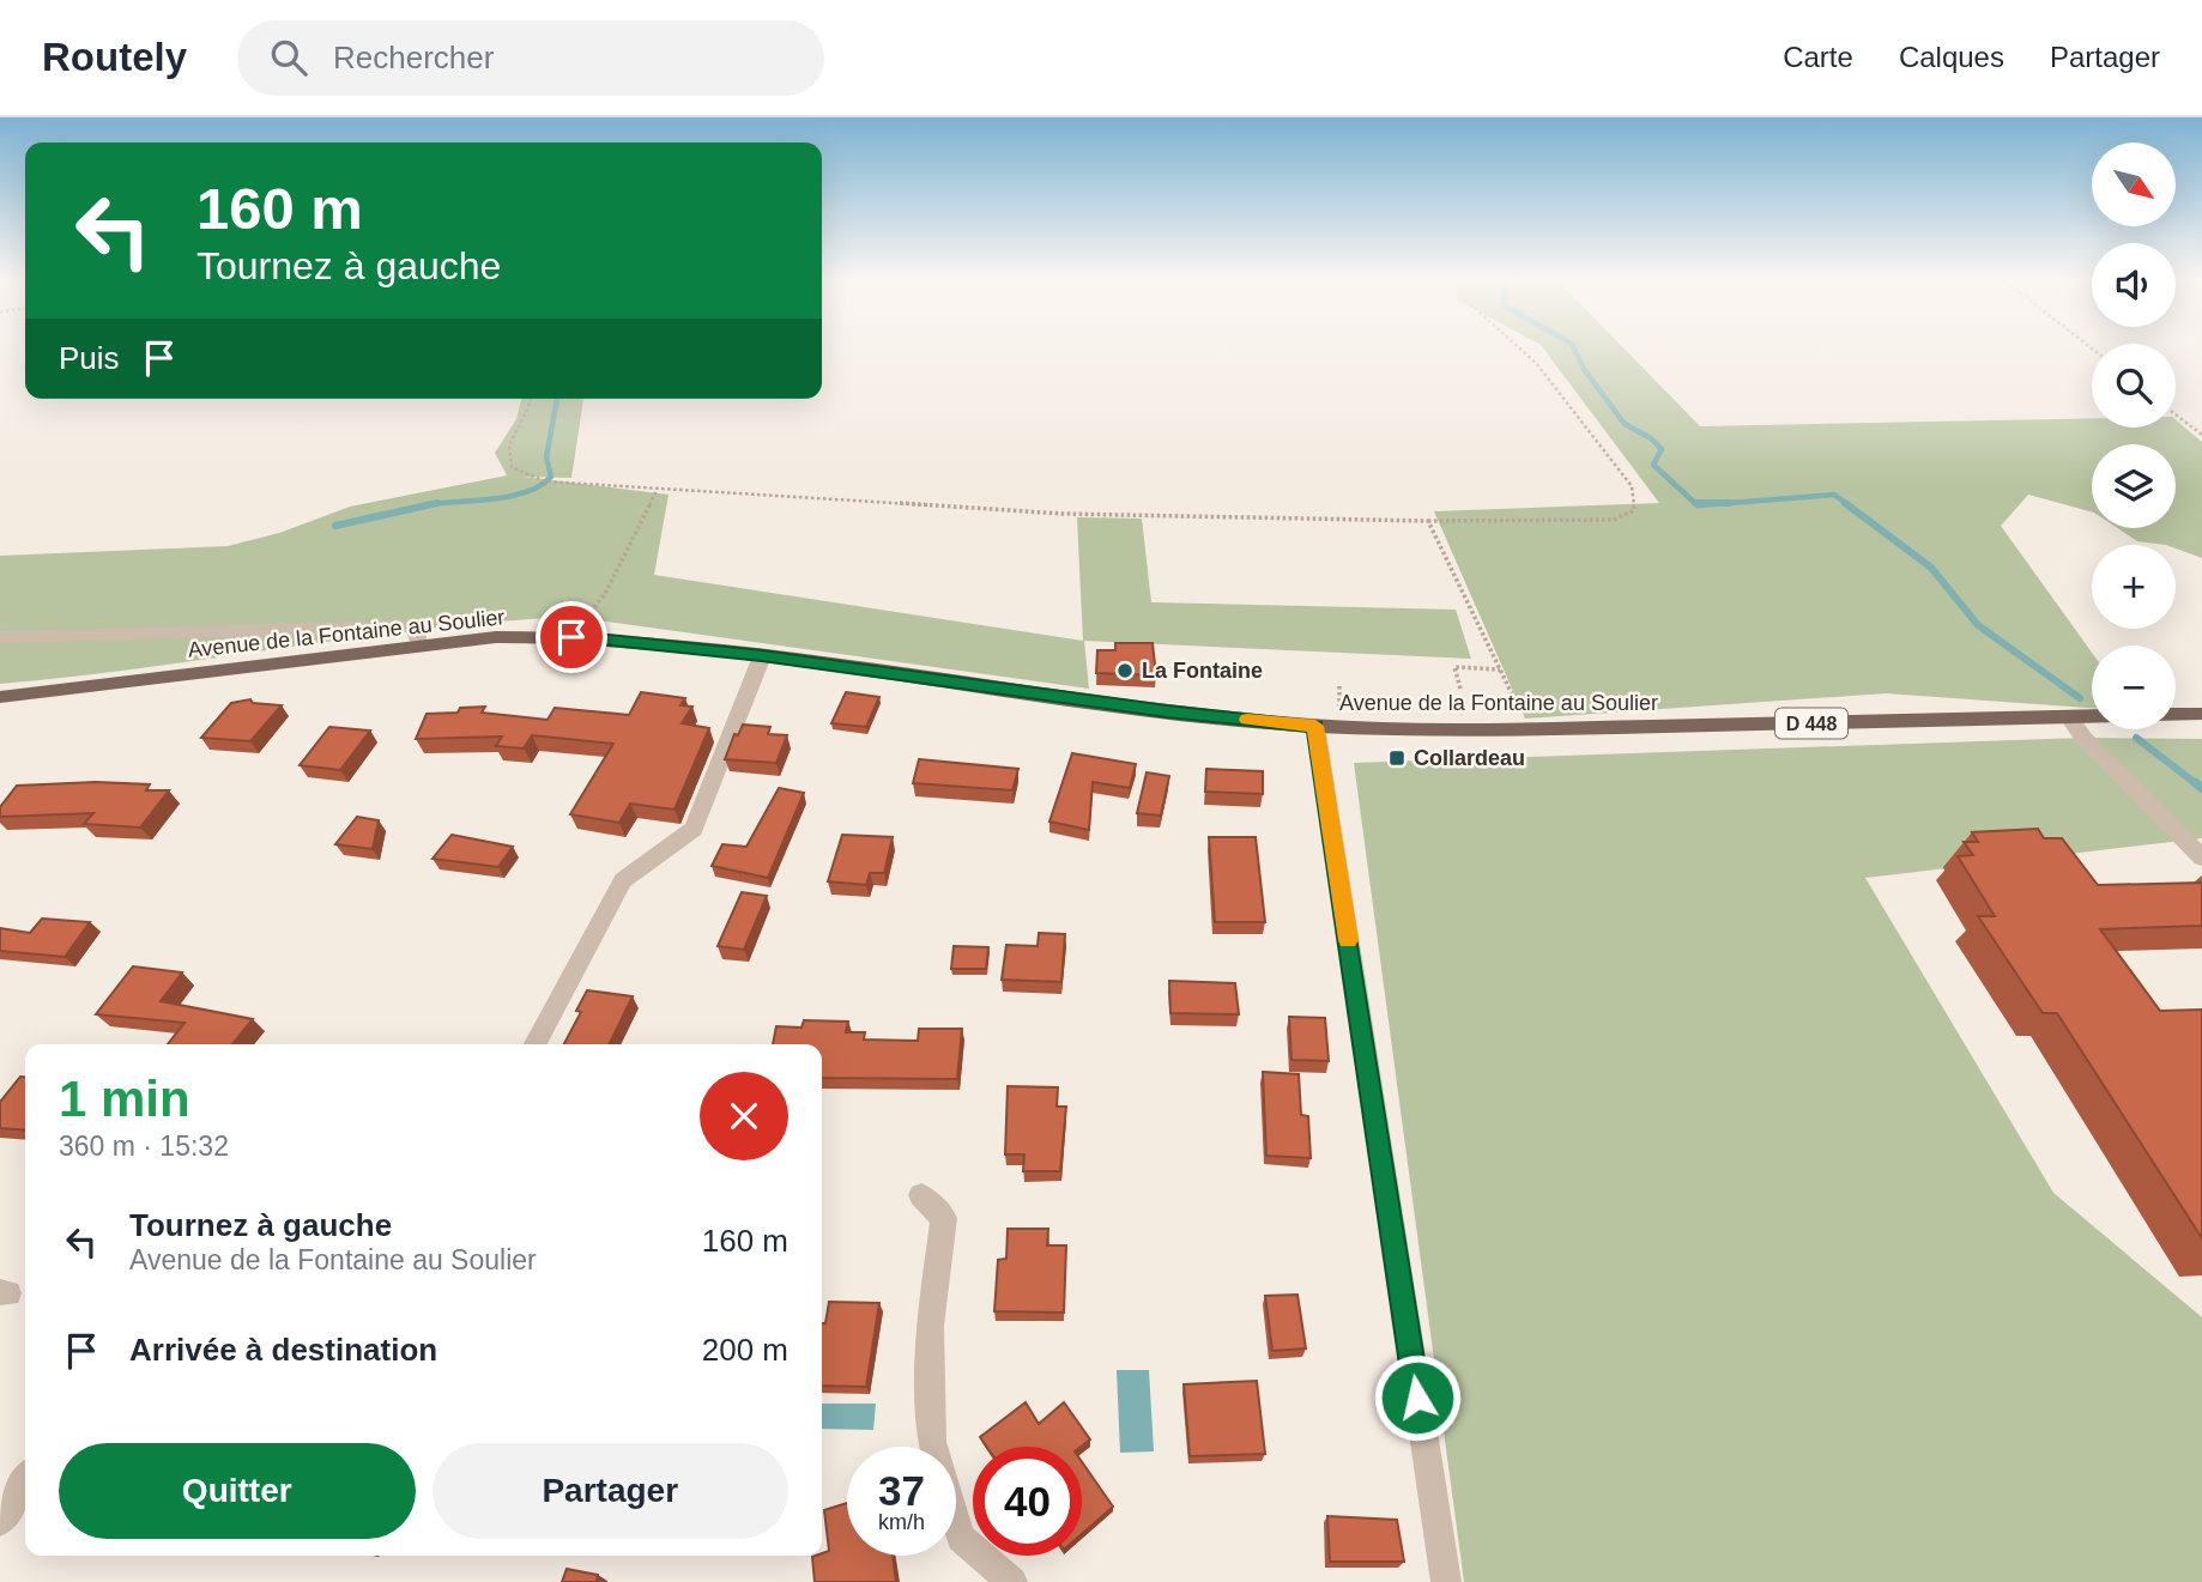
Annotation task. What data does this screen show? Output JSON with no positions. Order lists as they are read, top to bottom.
{
  "streets": {
    "main road": ["Avenue de la Fontaine au Soulier", "D 448"]
  },
  "places": {
    "other": ["La Fontaine"],
    "transit": ["Collardeau"]
  },
  "north": "bottom right",
  "page": {
    "header": "Routely",
    "search": "Rechercher",
    "nav": ["Carte", "Calques", "Partager"],
    "map_buttons": ["+", "−"],
    "turn": ["160 m", "Tournez à gauche"],
    "then": "Puis",
    "heading": ["1 min", "360 m · 15:32"],
    "list": [
      {
        "name": "Tournez à gauche",
        "note": "Avenue de la Fontaine au Soulier",
        "value": "160 m"
      },
      {
        "name": "Arrivée à destination",
        "value": "200 m"
      }
    ],
    "buttons": ["Quitter", "Partager"],
    "speed": "37 km/h",
    "limit": "40"
  }
}
